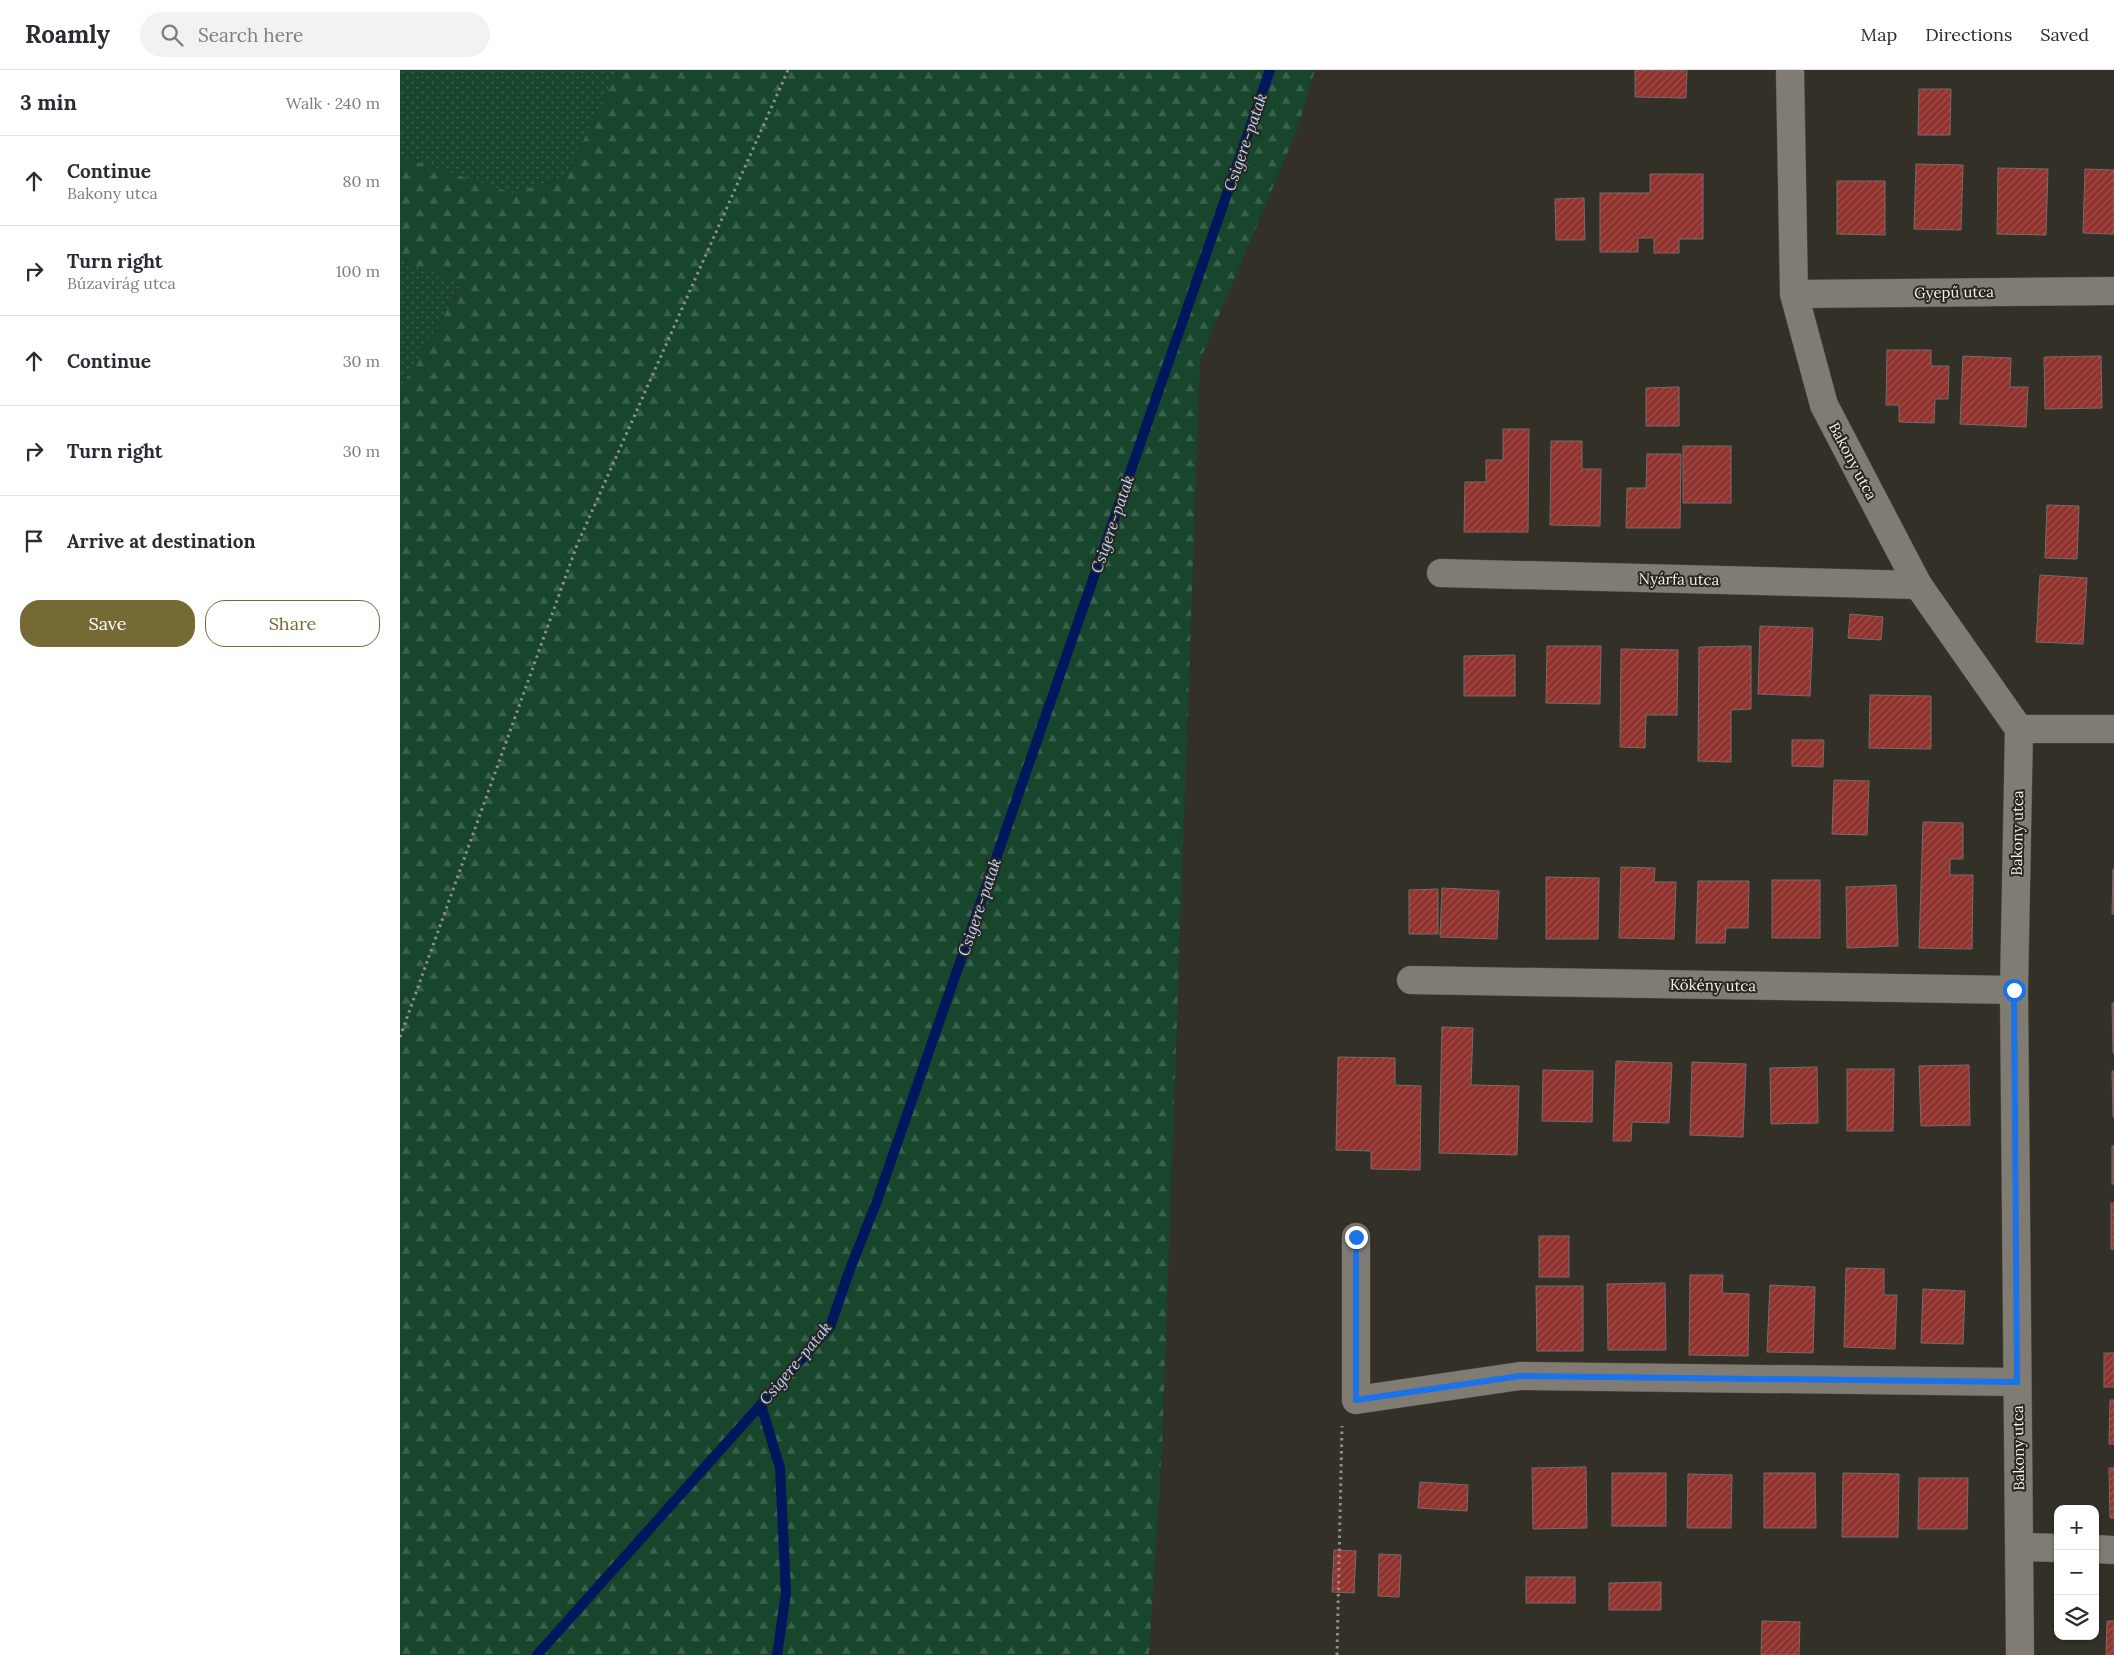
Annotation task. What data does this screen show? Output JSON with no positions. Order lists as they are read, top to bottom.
{
  "streets": {
    "street": [
      "Gyepű utca",
      "Bakony utca",
      "Nyárfa utca",
      "Kökény utca"
    ]
  },
  "crossings": [
    ["Gyepű utca", "Bakony utca"],
    ["Bakony utca", "Nyárfa utca"],
    ["Bakony utca", "Kökény utca"]
  ],
  "water": ["Csigere-patak"],
  "page": {
    "header": "Roamly",
    "search": "Search here",
    "nav": ["Map", "Directions", "Saved"],
    "heading": ["3 min", "Walk · 240 m"],
    "list": [
      ["Continue", "Bakony utca", "80 m"],
      ["Turn right", "Búzavirág utca", "100 m"],
      ["Continue", "30 m"],
      ["Turn right", "30 m"],
      "Arrive at destination"
    ],
    "buttons": ["Save", "Share"],
    "map_buttons": ["+", "−"]
  }
}
